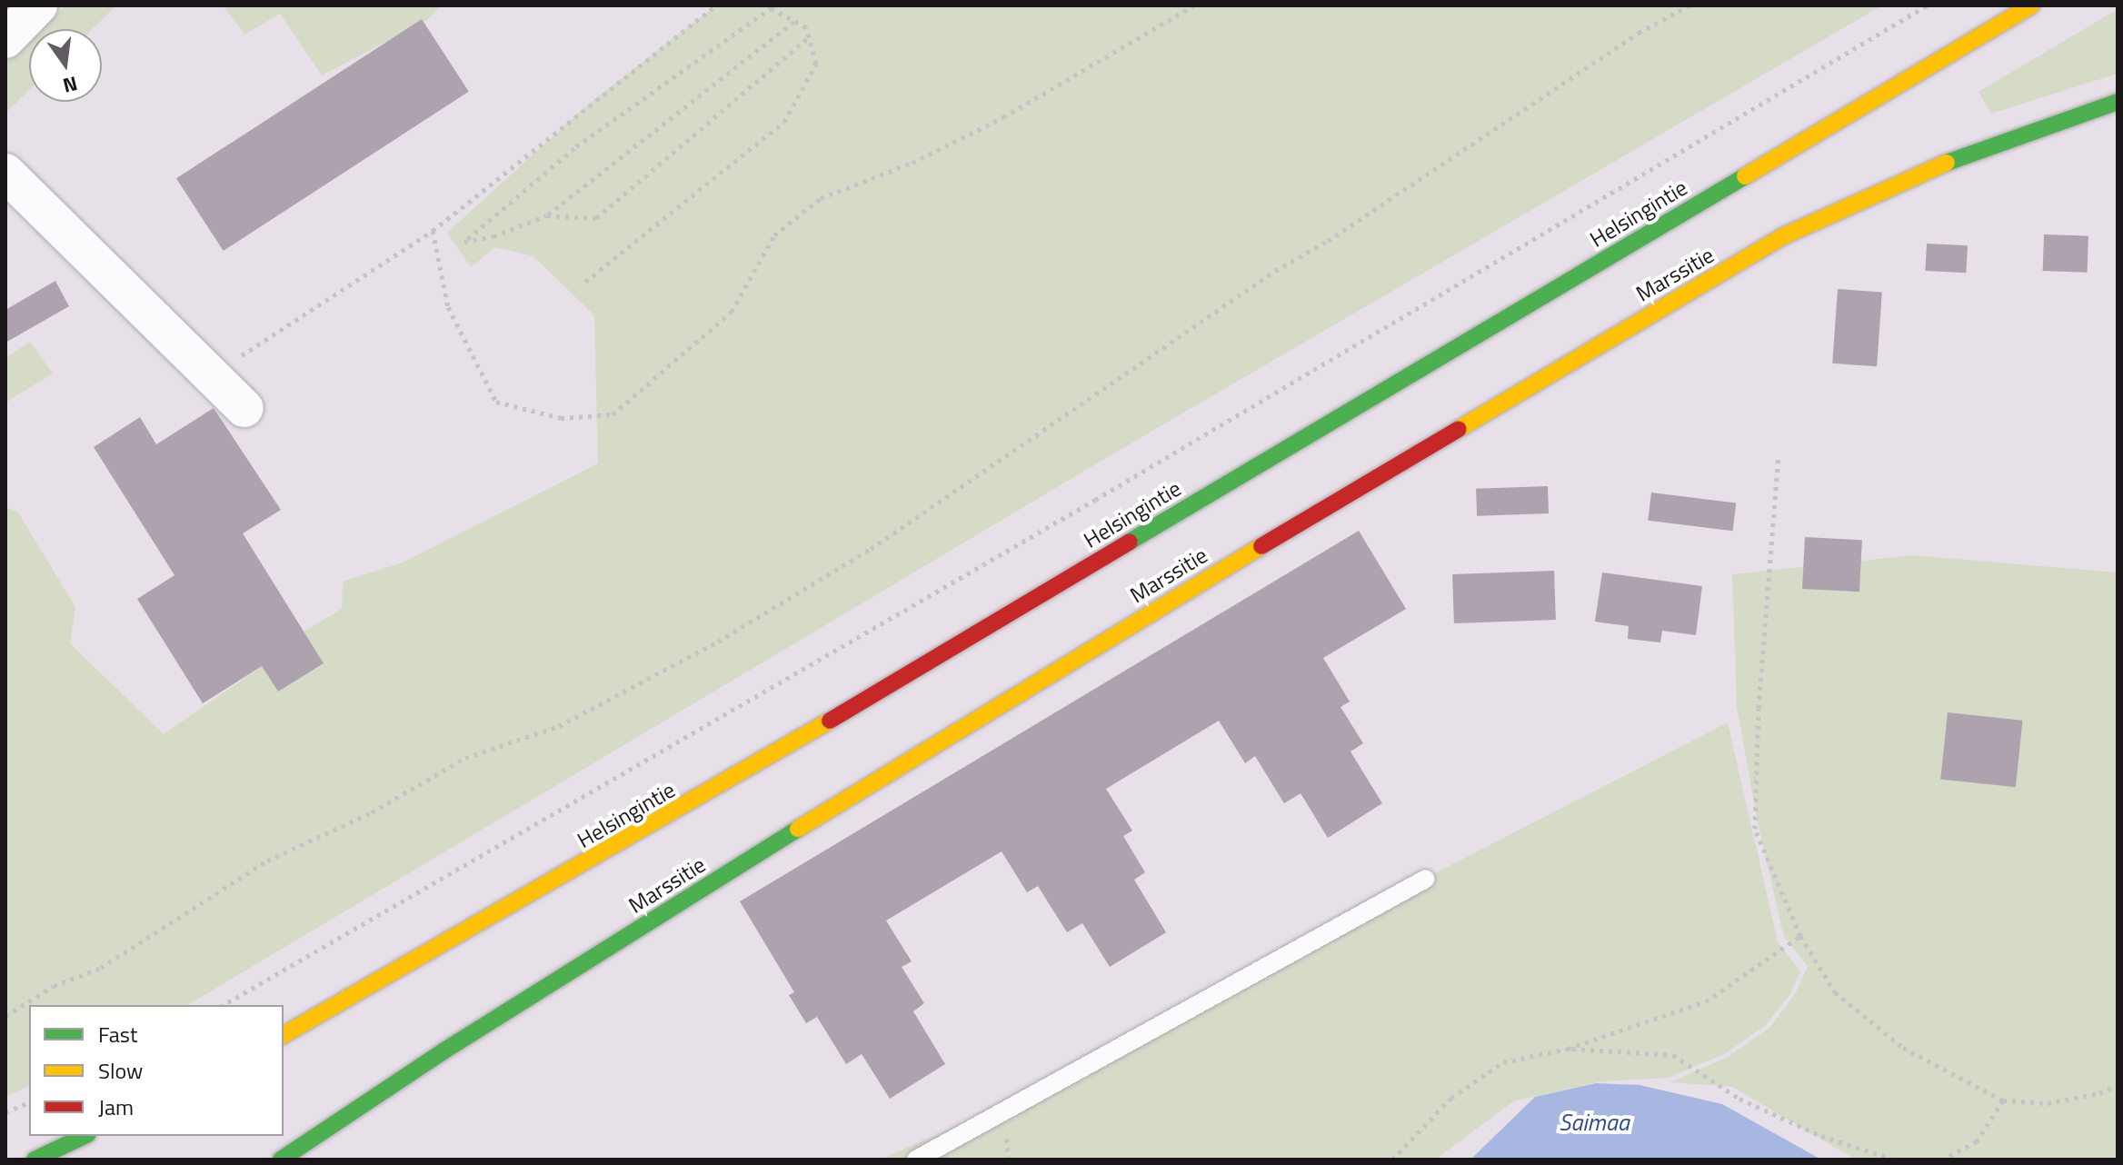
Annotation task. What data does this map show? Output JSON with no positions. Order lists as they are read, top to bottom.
{
  "streets": {
    "main road": ["Helsingintie", "Marssitie"]
  },
  "water": ["Saimaa"],
  "legend": ["Fast", "Slow", "Jam"],
  "north": "bottom"
}
